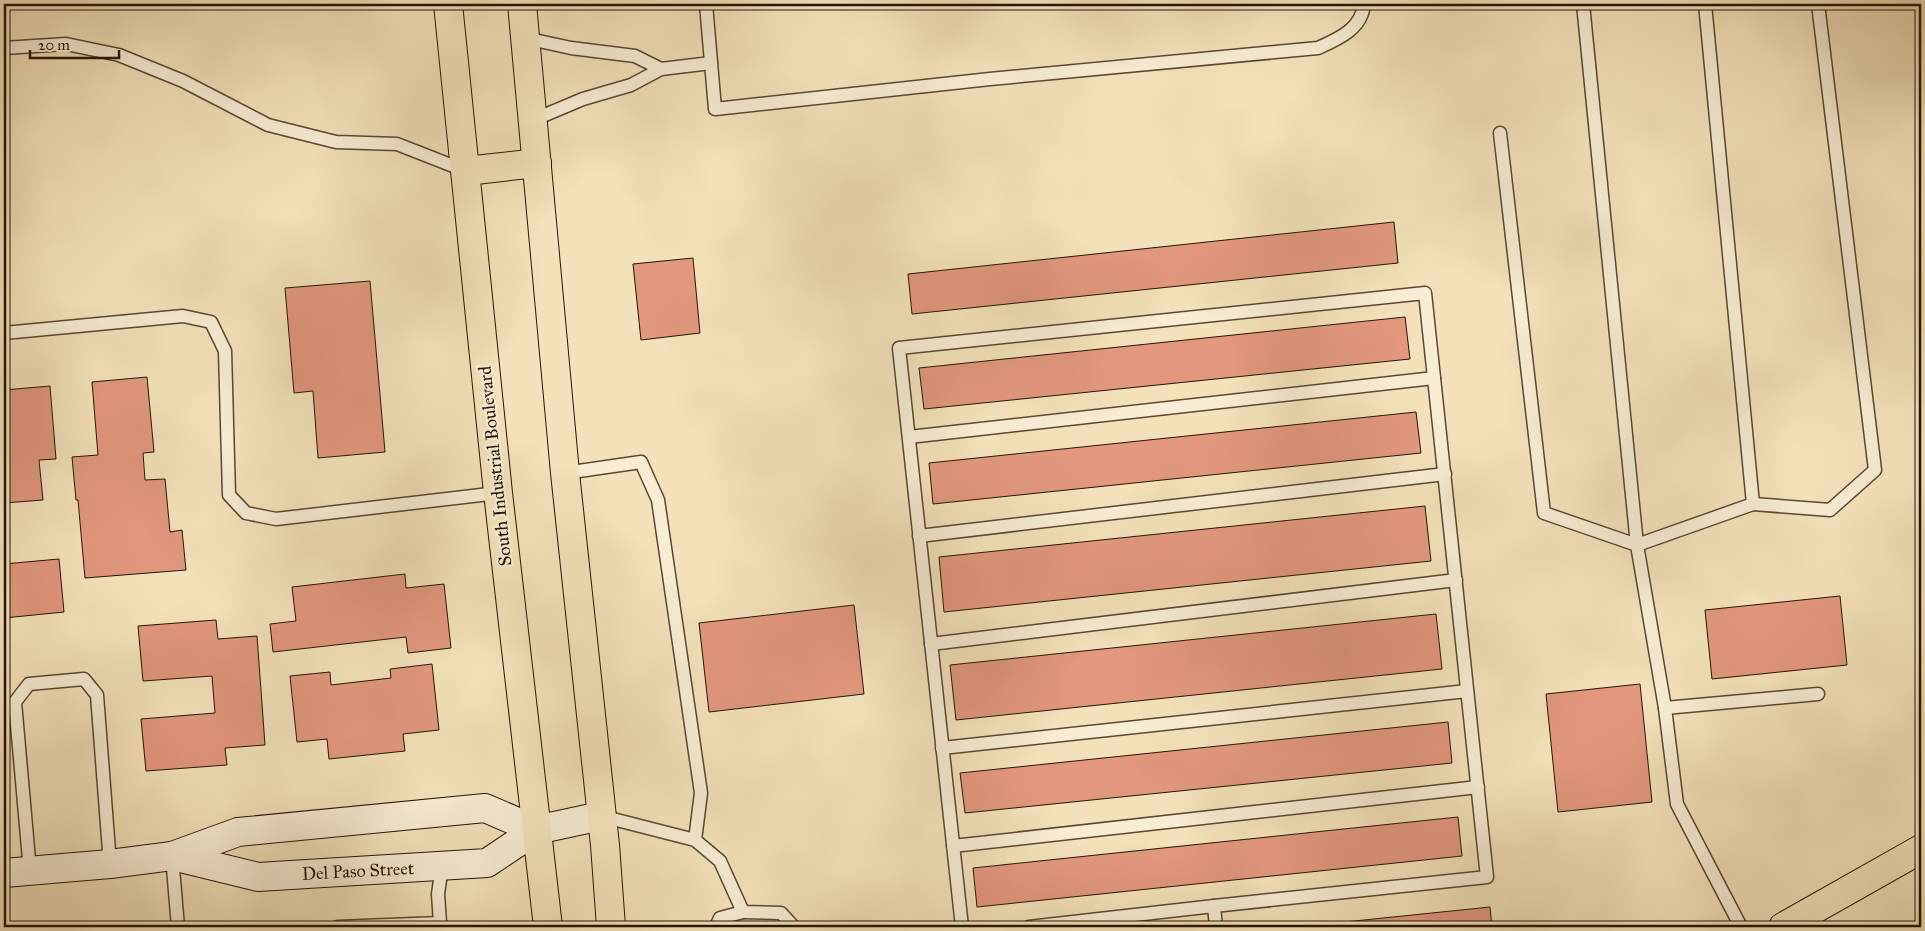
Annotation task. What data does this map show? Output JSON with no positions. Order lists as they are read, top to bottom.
{
  "streets": {
    "main road": ["South Industrial Boulevard"],
    "street": ["Del Paso Street"]
  },
  "crossings": [
    ["South Industrial Boulevard", "Del Paso Street"]
  ],
  "scale_bar": "20 m"
}
